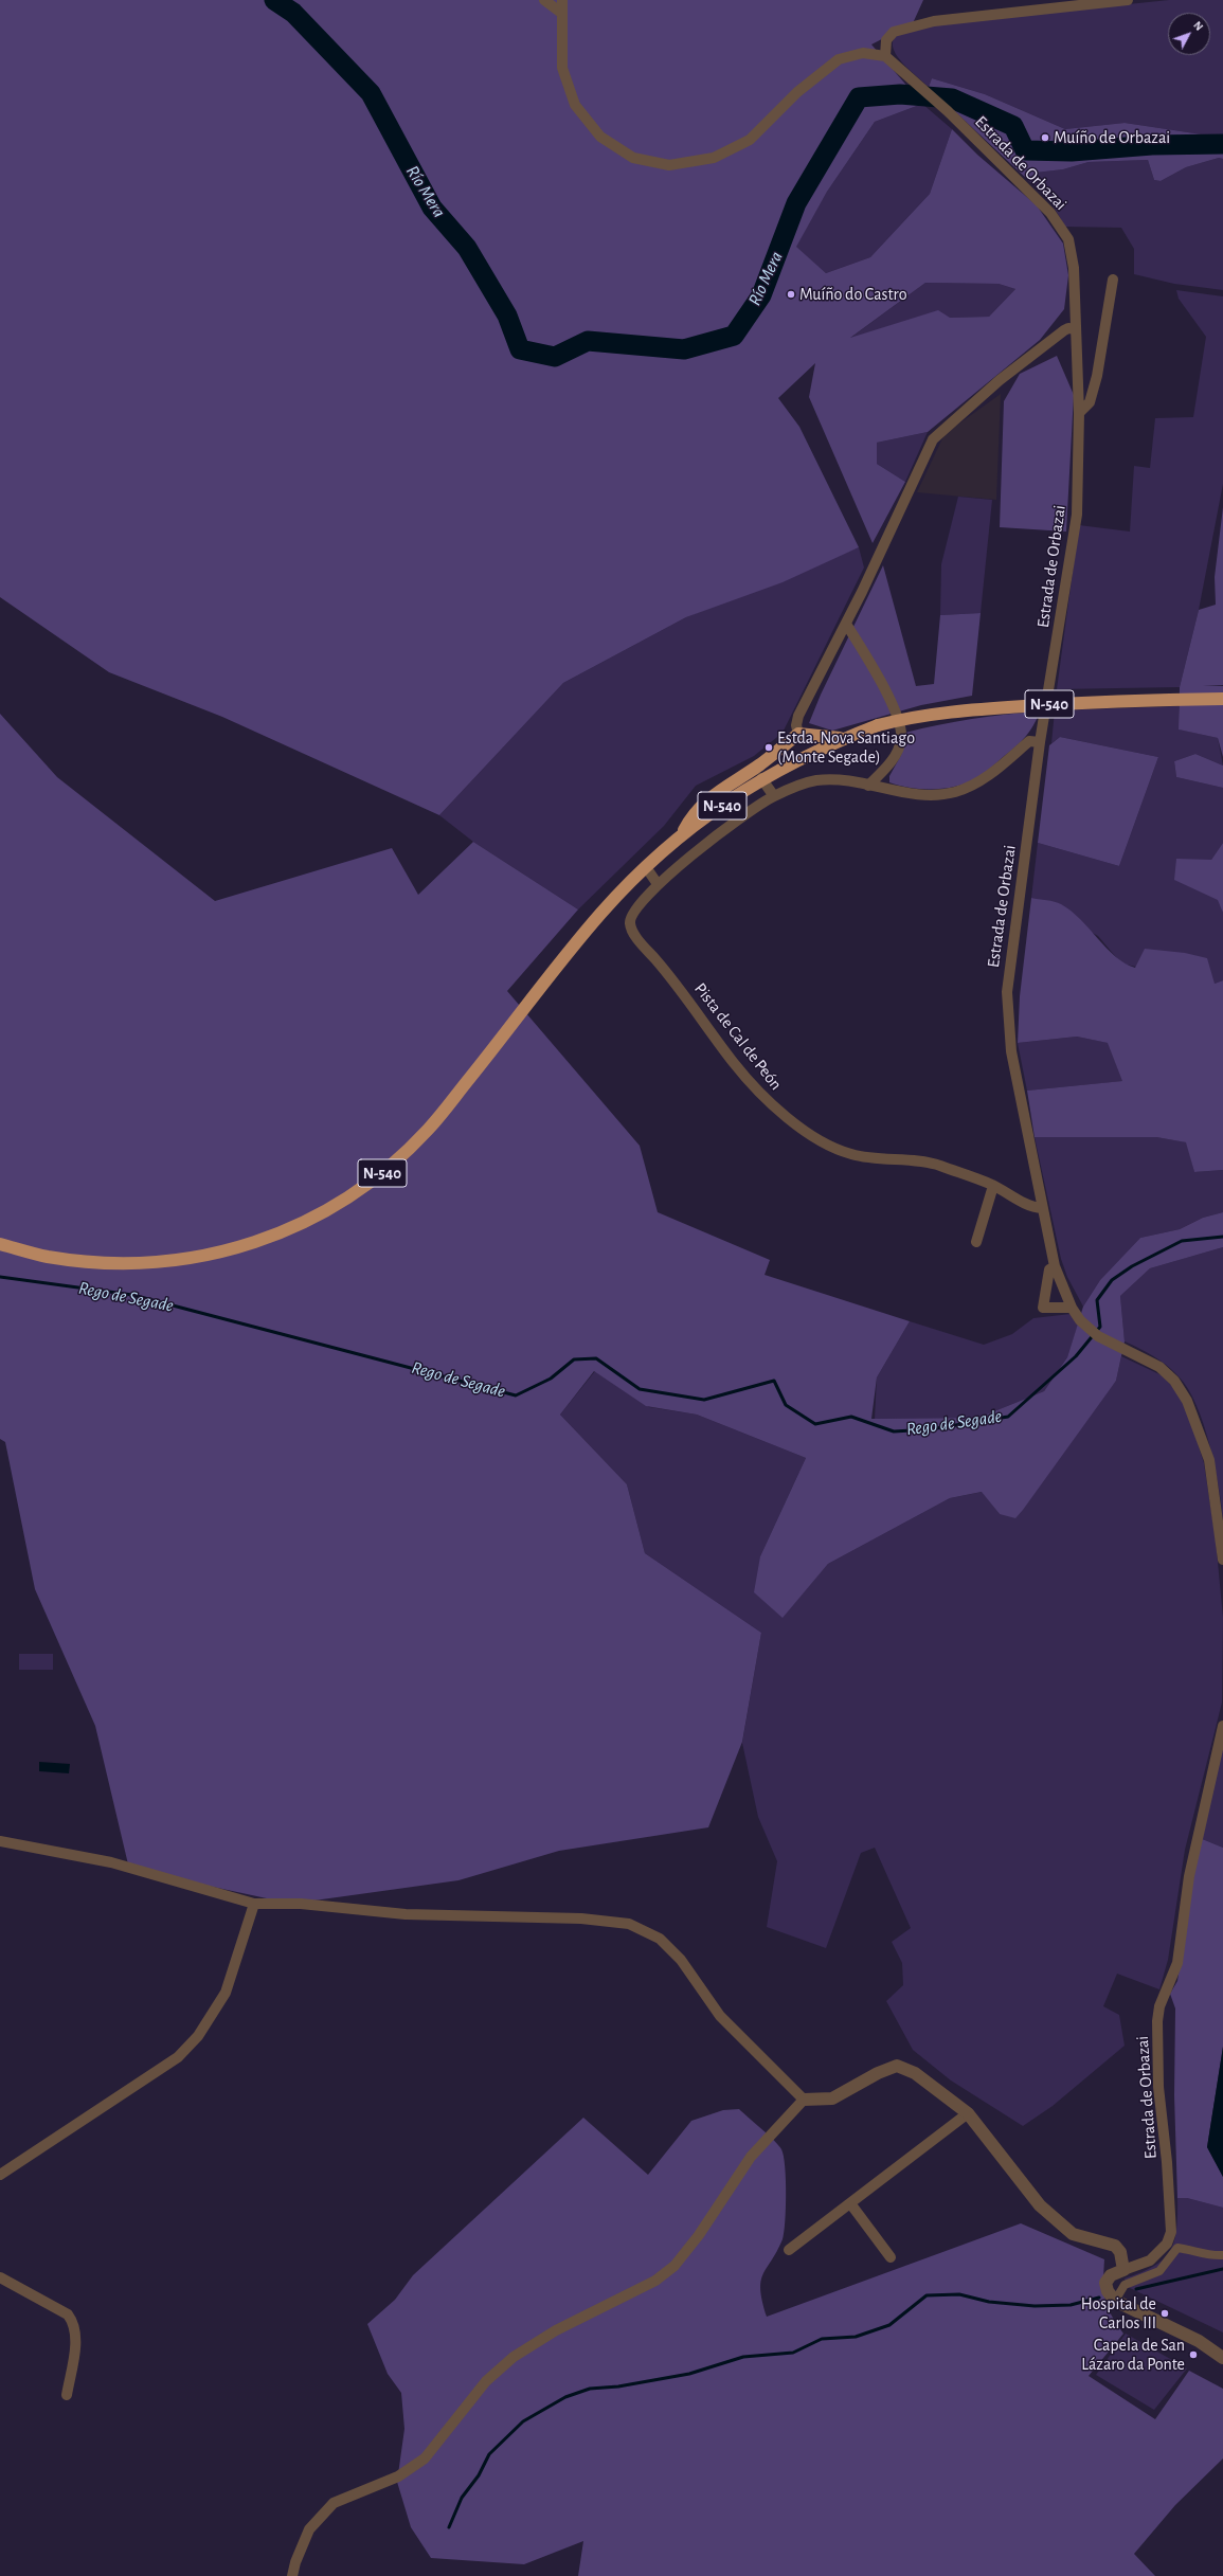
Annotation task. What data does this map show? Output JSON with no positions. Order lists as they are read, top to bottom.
{
  "streets": {
    "highway": ["N-540"],
    "street": ["Estrada de Orbazai", "Pista de Cal de Peón"]
  },
  "crossings": [
    ["Estrada de Orbazai", "Pista de Cal de Peón"]
  ],
  "water": ["Río Mera", "Rego de Segade"],
  "places": [
    "Muíño de Orbazai",
    "Muíño do Castro",
    "Estda. Nova Santiago (Monte Segade)",
    "Hospital de Carlos III",
    "Capela de San Lázaro da Ponte"
  ],
  "north": "top right"
}
